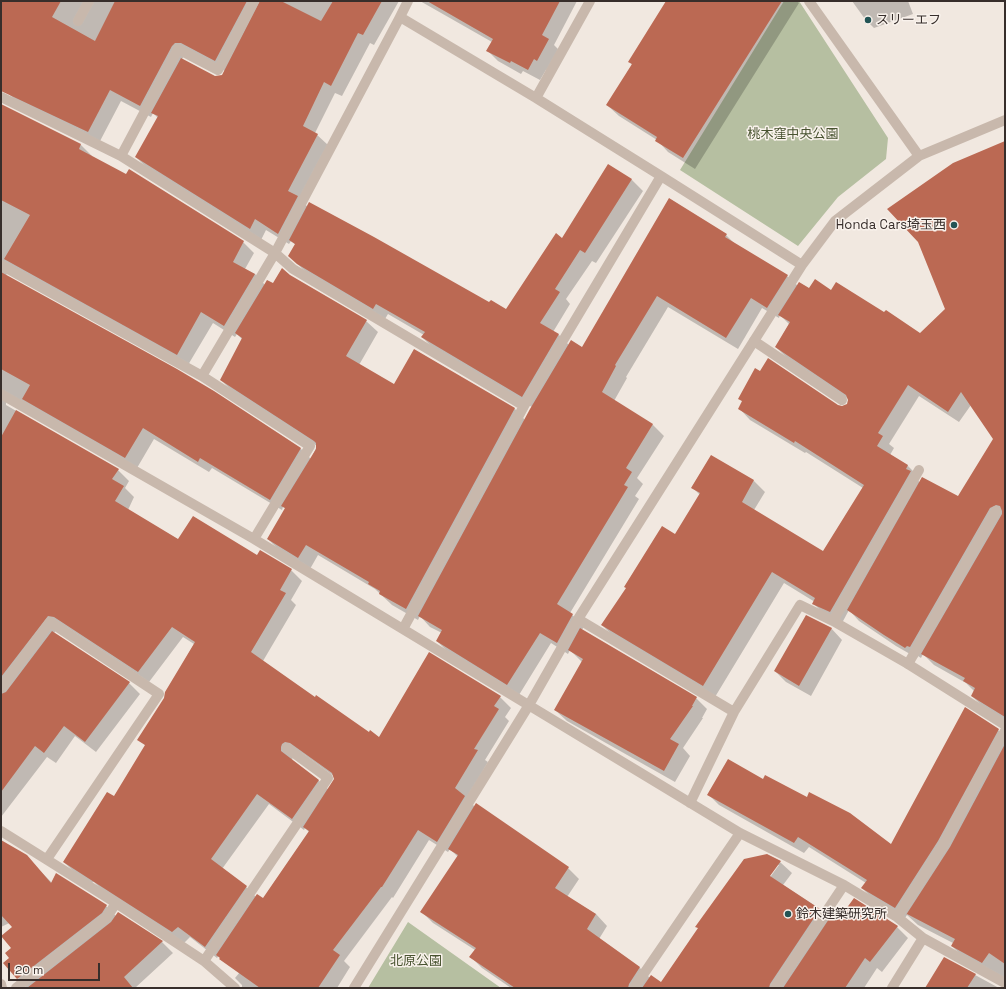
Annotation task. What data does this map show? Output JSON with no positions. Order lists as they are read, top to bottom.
{
  "parks": ["桃木窪中央公園", "北原公園"],
  "places": ["スリーエフ", "Honda Cars埼玉西", "鈴木建築研究所"],
  "scale_bar": "20 m"
}
